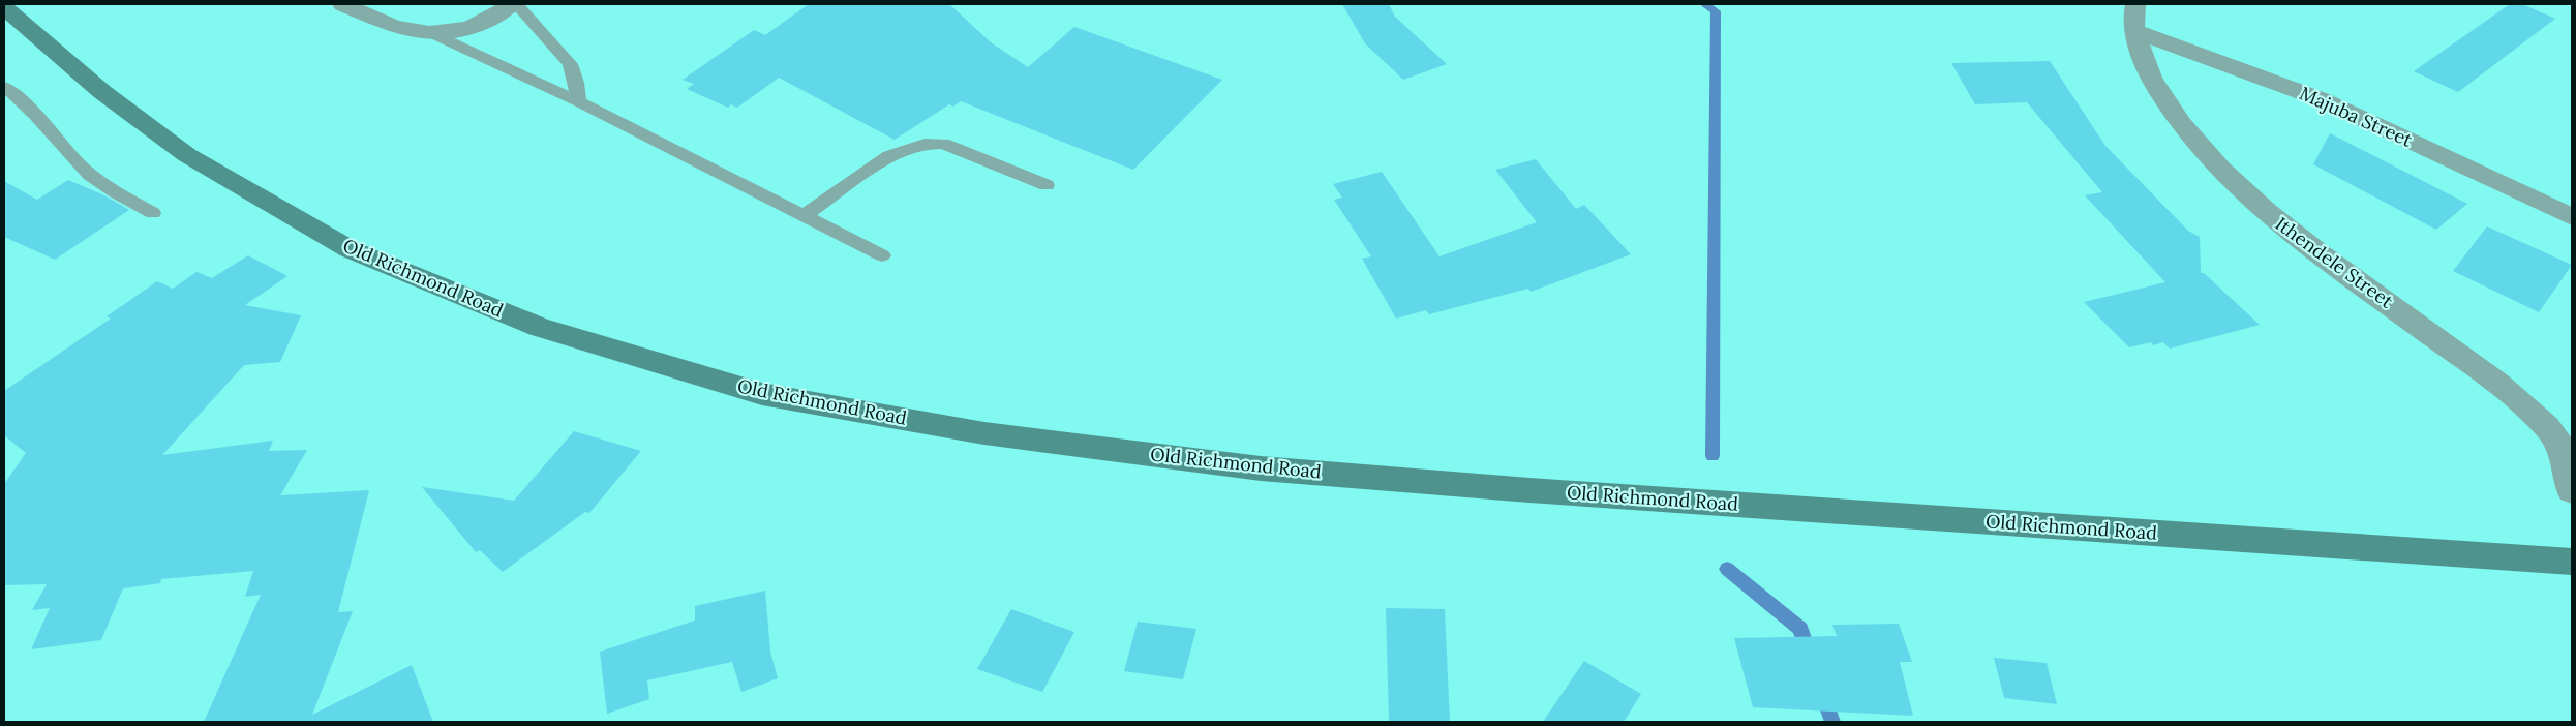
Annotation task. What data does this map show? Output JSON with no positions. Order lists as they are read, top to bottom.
{
  "streets": {
    "street": ["Majuba Street", "Ithendele Street", "Old Richmond Road"]
  },
  "crossings": [
    ["Majuba Street", "Ithendele Street"]
  ]
}
